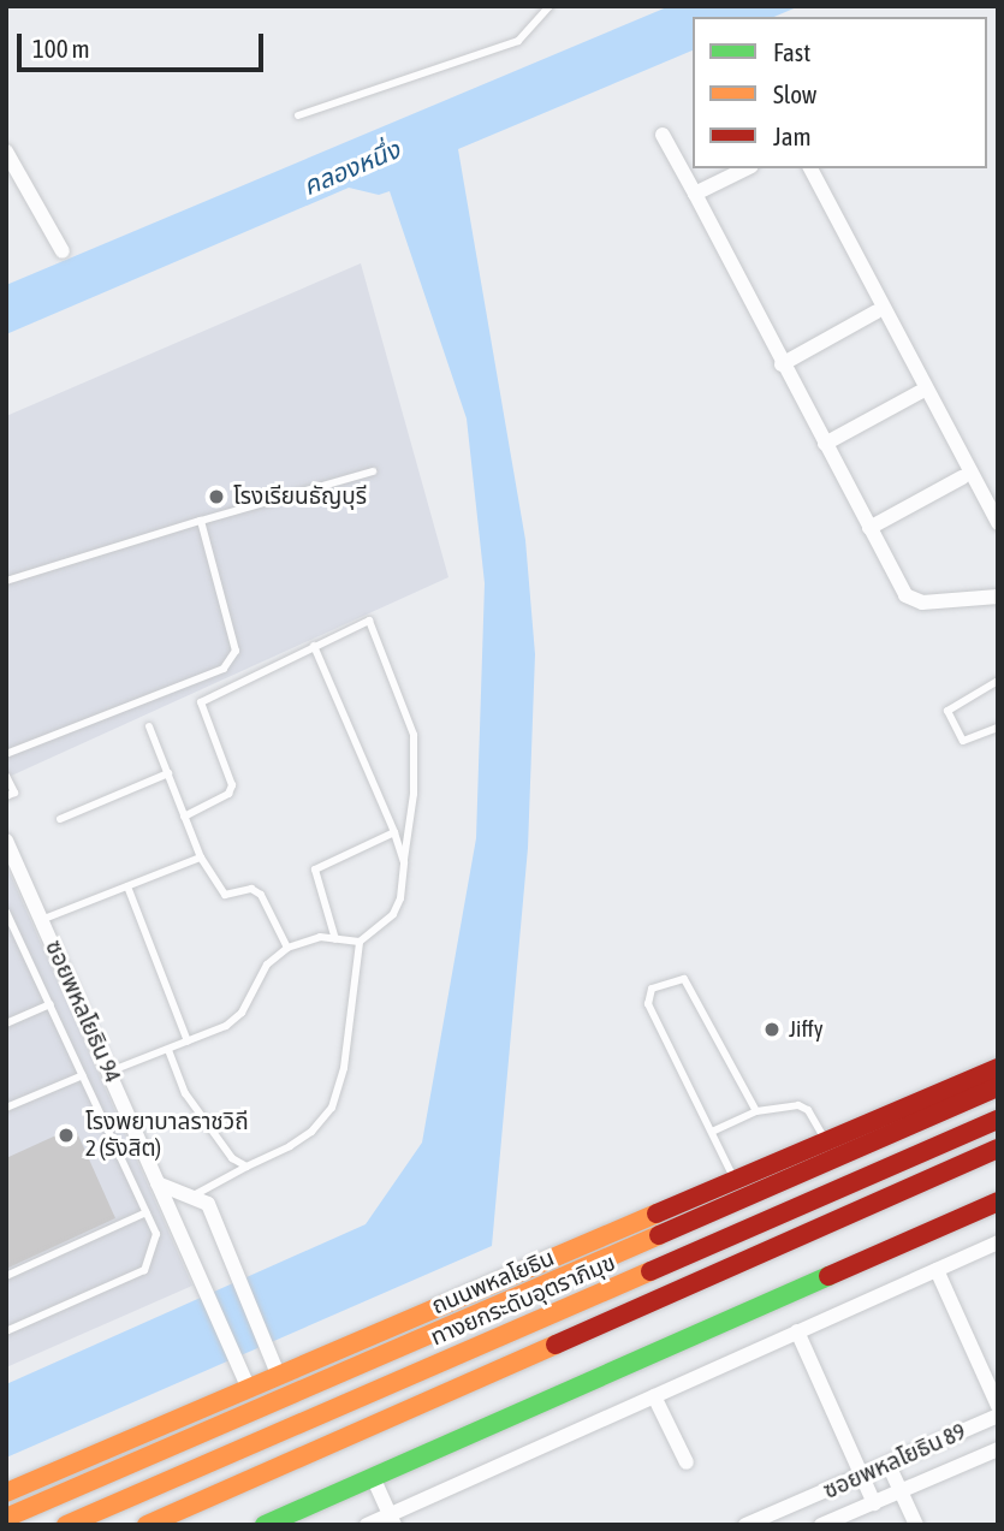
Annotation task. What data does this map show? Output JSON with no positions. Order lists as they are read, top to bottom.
{
  "streets": {
    "main road": ["ถนนพหลโยธิน", "ทางยกระดับอุตราภิมุข"],
    "street": ["ซอยพหลโยธิน 94", "ซอยพหลโยธิน 89"]
  },
  "crossings": [
    ["ซอยพหลโยธิน 94", "ถนนพหลโยธิน"]
  ],
  "water": ["คลองหนึ่ง"],
  "places": ["โรงเรียนธัญบุรี", "Jiffy", "โรงพยาบาลราชวิถี 2 (รังสิต)"],
  "legend": ["Fast", "Slow", "Jam"],
  "scale_bar": "100 m"
}
